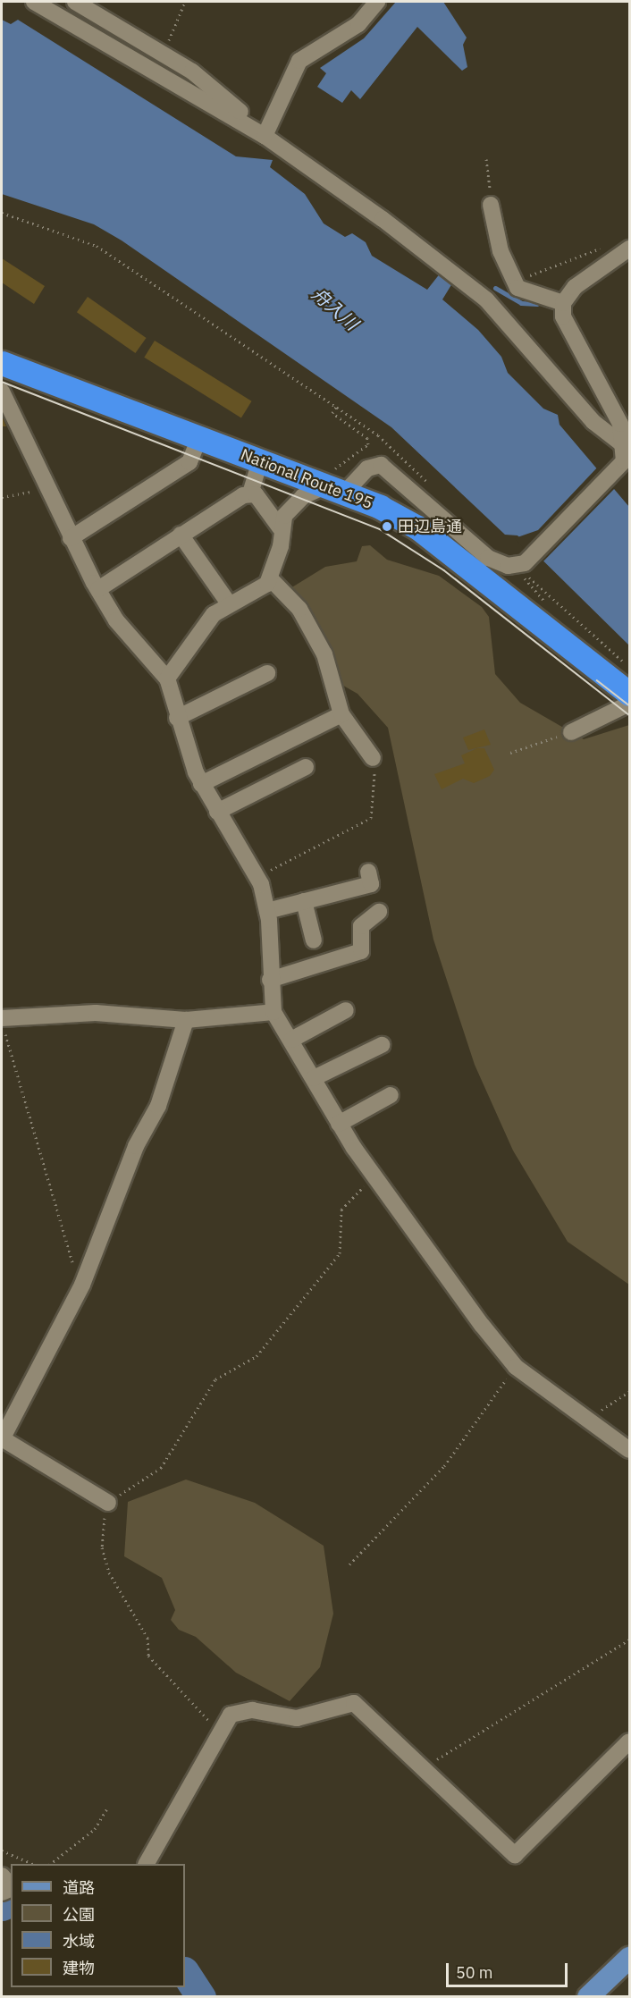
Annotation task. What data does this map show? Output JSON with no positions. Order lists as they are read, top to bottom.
{
  "streets": {
    "highway": ["National Route 195"]
  },
  "water": ["舟入川"],
  "places": ["田辺島通"],
  "legend": [
    "道路",
    "公園",
    "水域",
    "建物"
  ],
  "scale_bar": "50 m"
}
